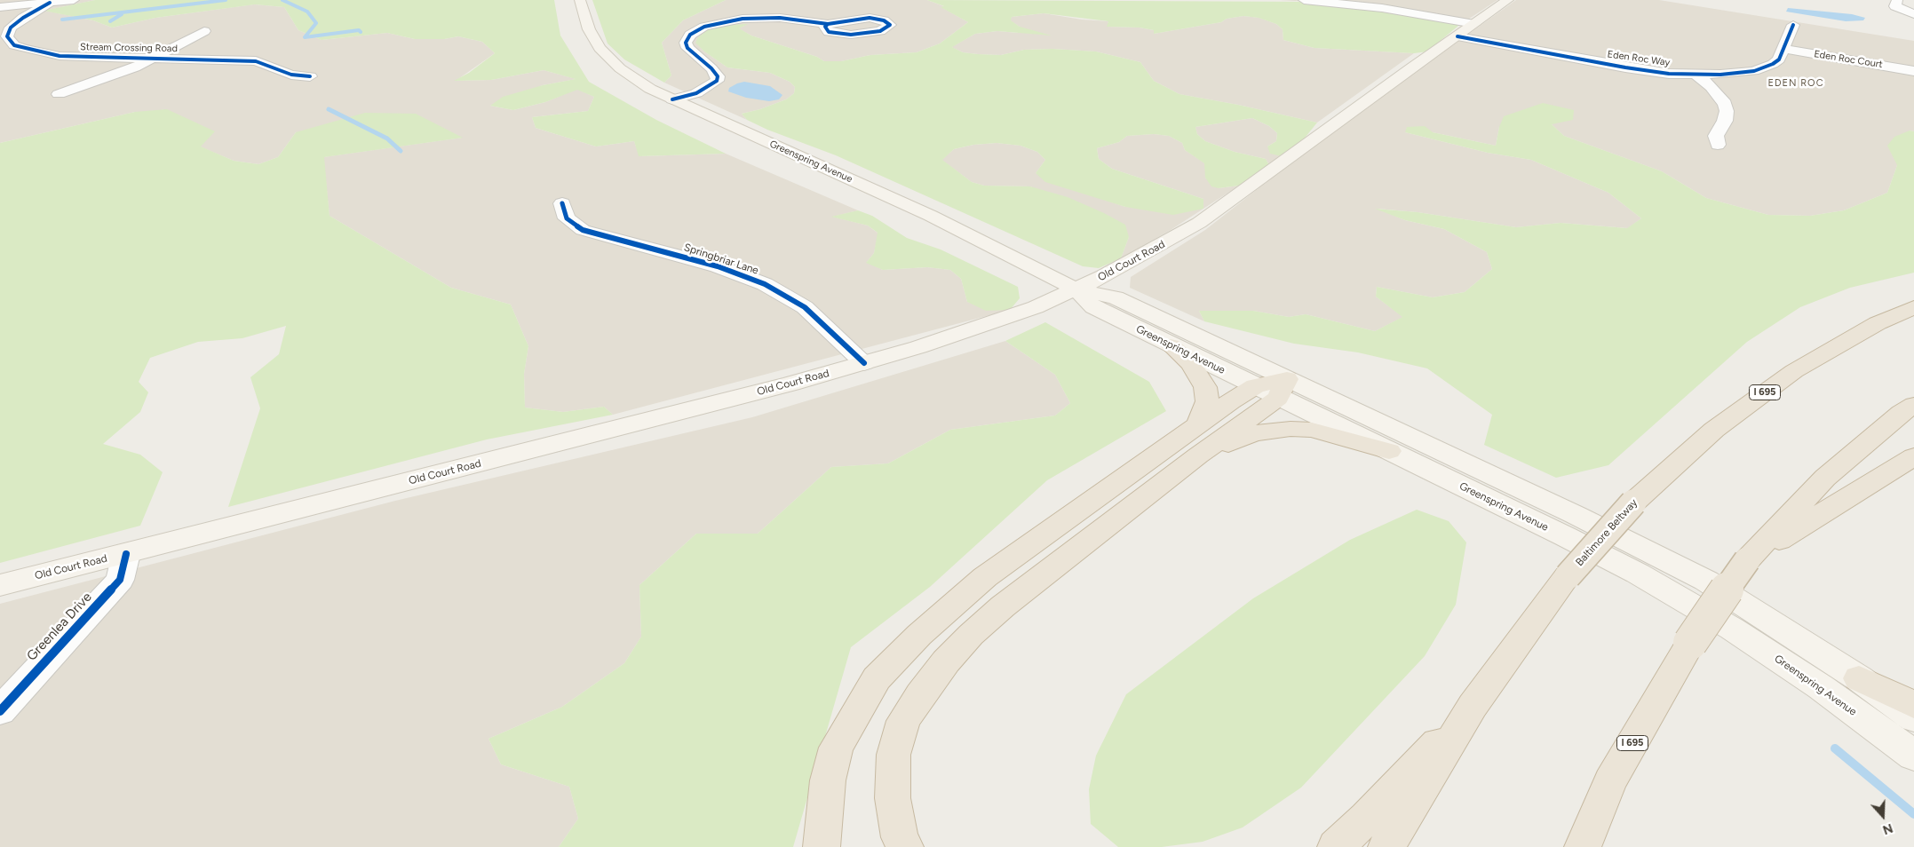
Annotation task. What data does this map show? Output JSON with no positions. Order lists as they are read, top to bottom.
{
  "streets": {
    "highway": ["I 695", "Baltimore Beltway"],
    "main road": ["Greenspring Avenue", "Old Court Road"],
    "street": [
      "Stream Crossing Road",
      "Eden Roc Way",
      "Eden Roc Court",
      "Springbriar Lane",
      "Greenlea Drive"
    ]
  },
  "crossings": [
    ["Eden Roc Way", "Eden Roc Court"],
    ["Eden Roc Way", "Old Court Road"],
    ["Greenspring Avenue", "Old Court Road"],
    ["Springbriar Lane", "Old Court Road"],
    ["Old Court Road", "Greenlea Drive"]
  ],
  "districts": ["EDEN ROC"],
  "north": "bottom"
}
